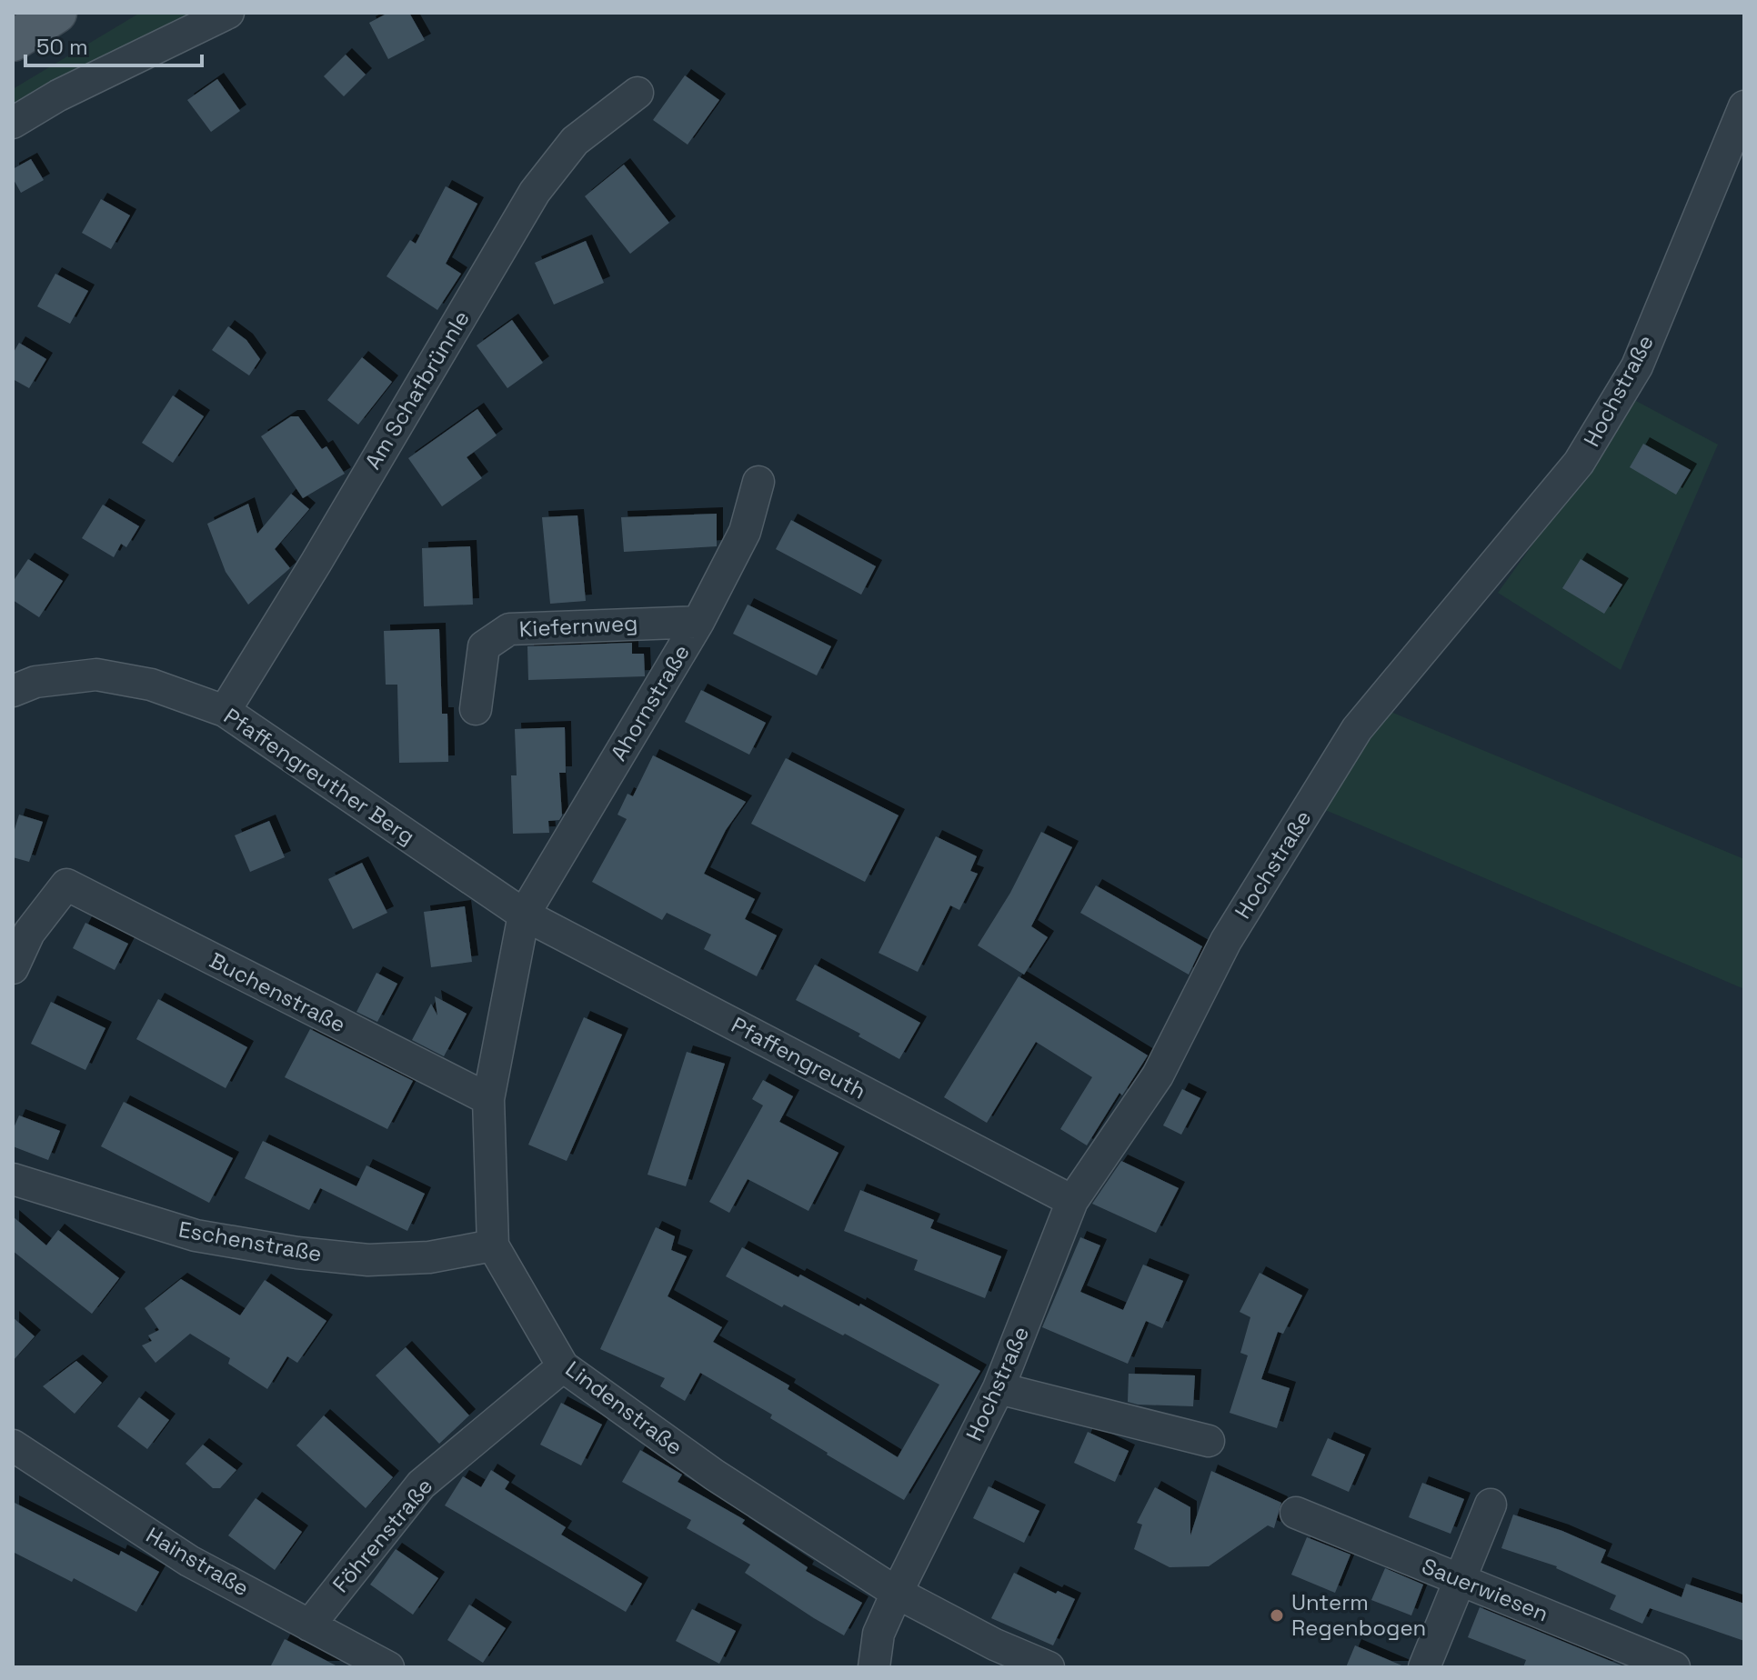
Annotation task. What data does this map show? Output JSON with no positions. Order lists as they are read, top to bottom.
{
  "streets": {
    "street": [
      "Am Schafbrünnle",
      "Hochstraße",
      "Kiefernweg",
      "Ahornstraße",
      "Pfaffengreuther Berg",
      "Buchenstraße",
      "Pfaffengreuth",
      "Eschenstraße",
      "Lindenstraße",
      "Föhrenstraße",
      "Hainstraße",
      "Sauerwiesen"
    ]
  },
  "crossings": [
    ["Am Schafbrünnle", "Pfaffengreuther Berg"],
    ["Hochstraße", "Pfaffengreuth"],
    ["Hochstraße", "Lindenstraße"],
    ["Kiefernweg", "Ahornstraße"],
    ["Ahornstraße", "Pfaffengreuther Berg"],
    ["Ahornstraße", "Pfaffengreuth"],
    ["Ahornstraße", "Lindenstraße"],
    ["Pfaffengreuther Berg", "Pfaffengreuth"],
    ["Pfaffengreuther Berg", "Lindenstraße"],
    ["Buchenstraße", "Lindenstraße"],
    ["Pfaffengreuth", "Lindenstraße"],
    ["Eschenstraße", "Lindenstraße"],
    ["Lindenstraße", "Föhrenstraße"],
    ["Föhrenstraße", "Hainstraße"]
  ],
  "places": ["Unterm Regenbogen"],
  "scale_bar": "50 m"
}
